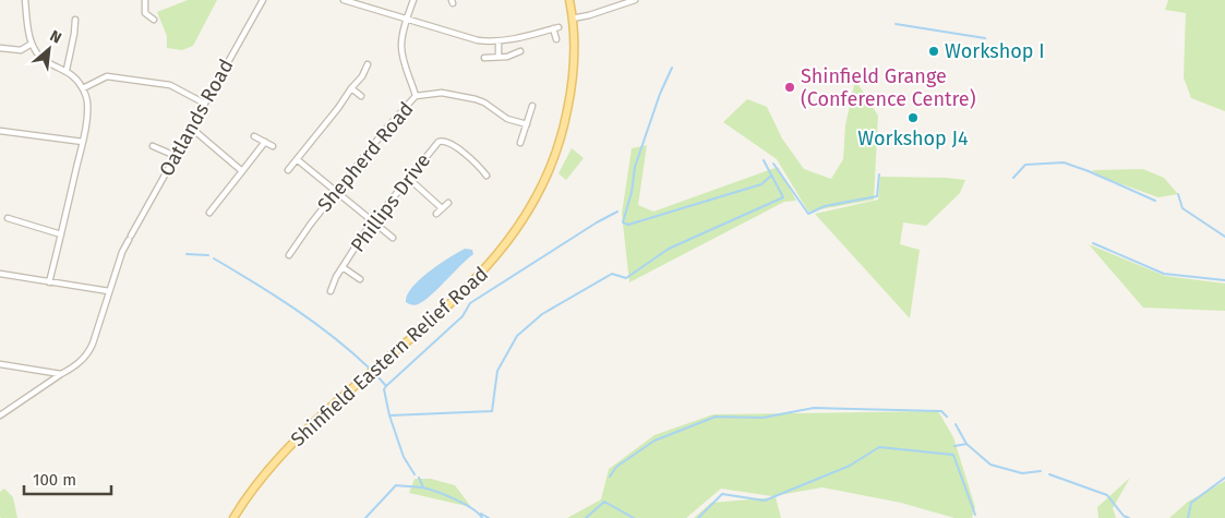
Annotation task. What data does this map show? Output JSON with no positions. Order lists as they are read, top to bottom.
{
  "streets": {
    "main road": ["Shinfield Eastern Relief Road"],
    "street": ["Oatlands Road", "Shepherd Road", "Phillips Drive"]
  },
  "places": ["Workshop I", "Shinfield Grange (Conference Centre)", "Workshop J4"],
  "scale_bar": "100 m",
  "north": "top right"
}
